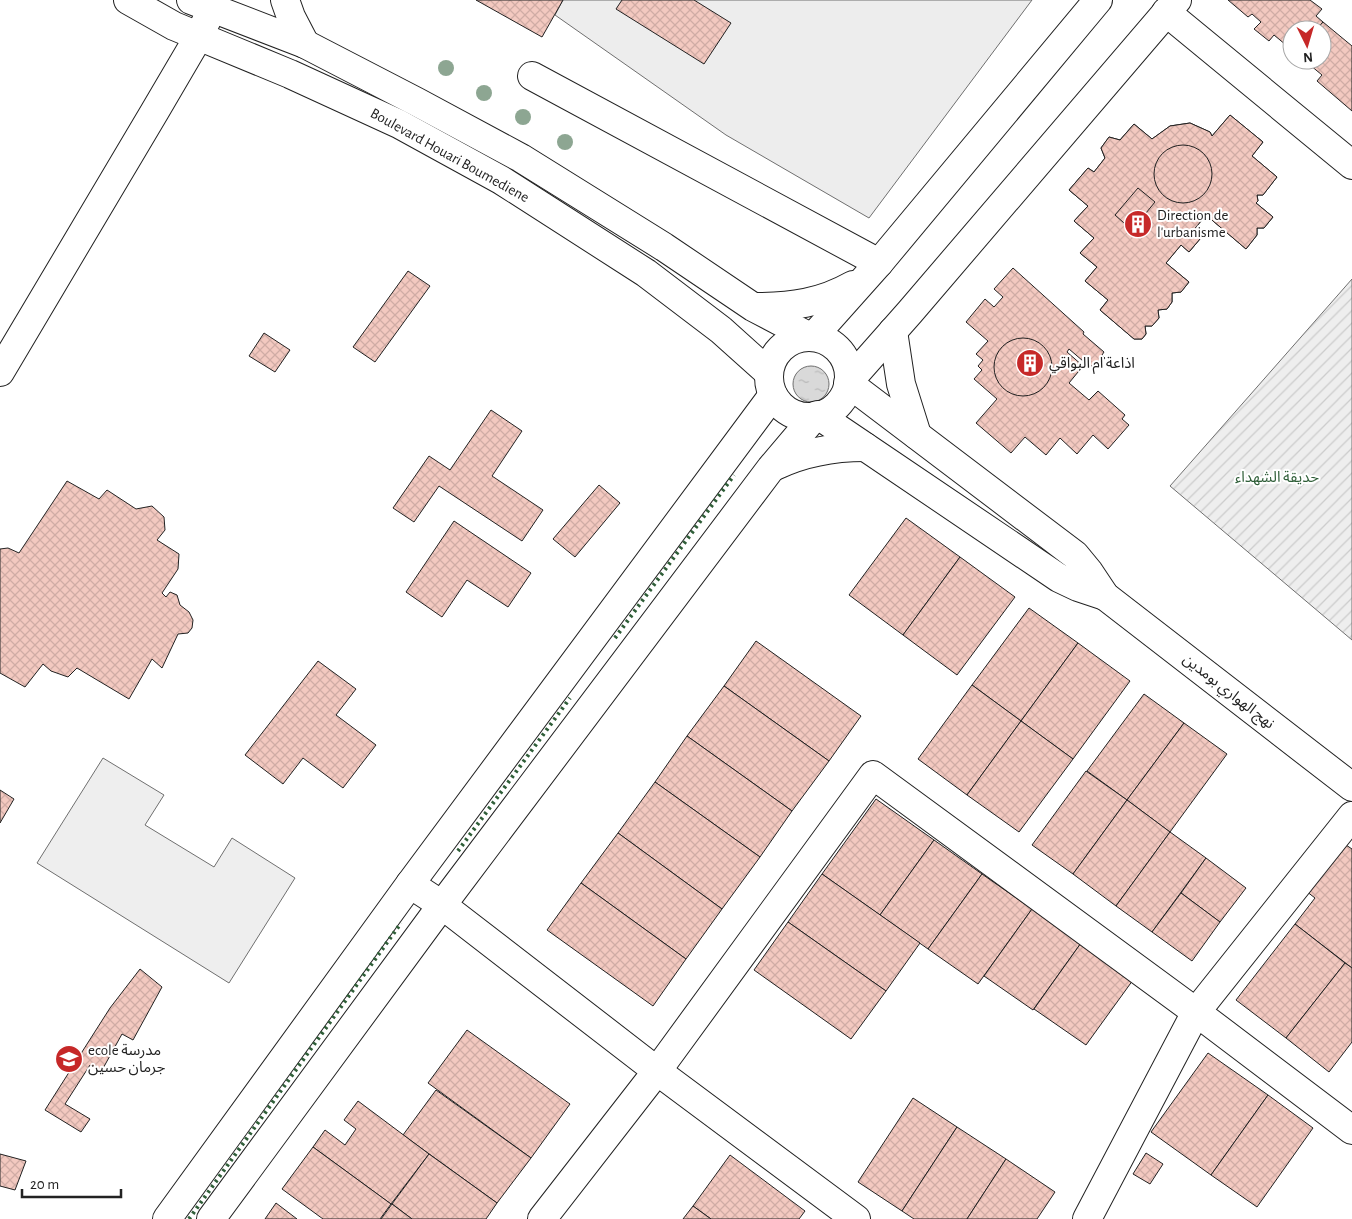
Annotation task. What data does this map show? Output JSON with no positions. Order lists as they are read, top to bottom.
{
  "streets": {
    "main road": ["Boulevard Houari Boumediene", "نهج الهواري بومدين"]
  },
  "parks": ["حديقة الشهداء"],
  "places": {
    "building": ["Direction de l'urbanisme", "اذاعة ام البواقي"],
    "school or university": ["ecole مدرسة جرمان حسين"]
  },
  "scale_bar": "20 m",
  "north": "bottom"
}
